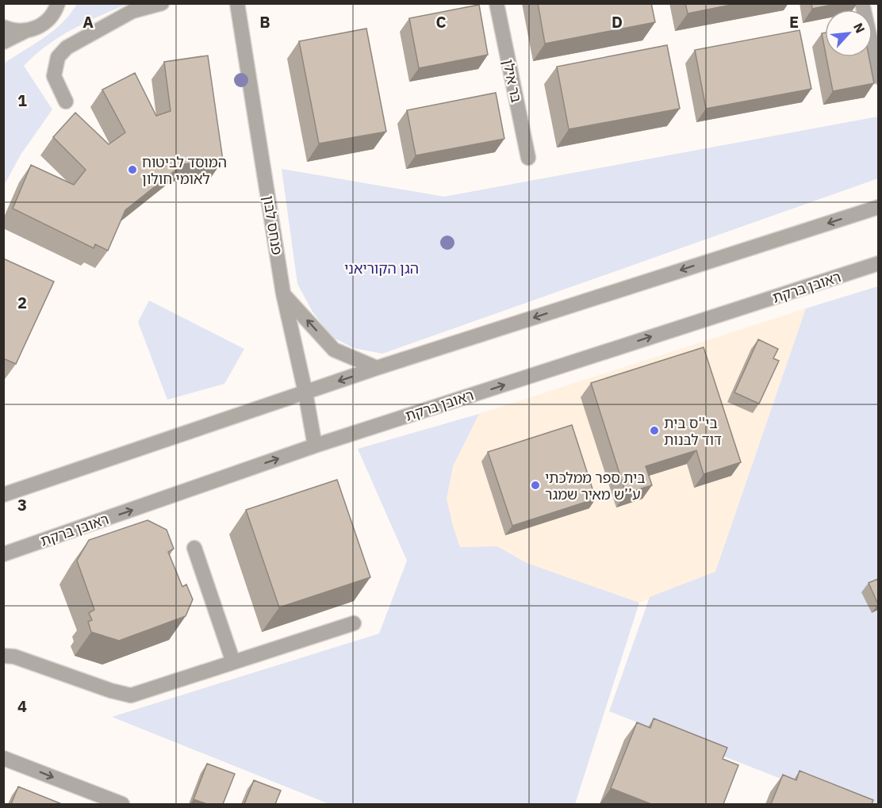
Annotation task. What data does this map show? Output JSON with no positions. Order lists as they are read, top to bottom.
{
  "streets": {
    "street": ["בר אילן", "פנחס לבון", "ראובן ברקת"]
  },
  "crossings": [
    ["פנחס לבון", "ראובן ברקת"]
  ],
  "parks": ["הגן הקוריאני"],
  "places": ["המוסד לביטוח לאומי חולון", "בי''ס בית דוד לבנות", "בית ספר ממלכתי ע’’ש מאיר שמגר"],
  "north": "top right",
  "grid": {
    "columns": [
      "A",
      "B",
      "C",
      "D",
      "E"
    ],
    "rows": [
      "1",
      "2",
      "3",
      "4"
    ]
  }
}
